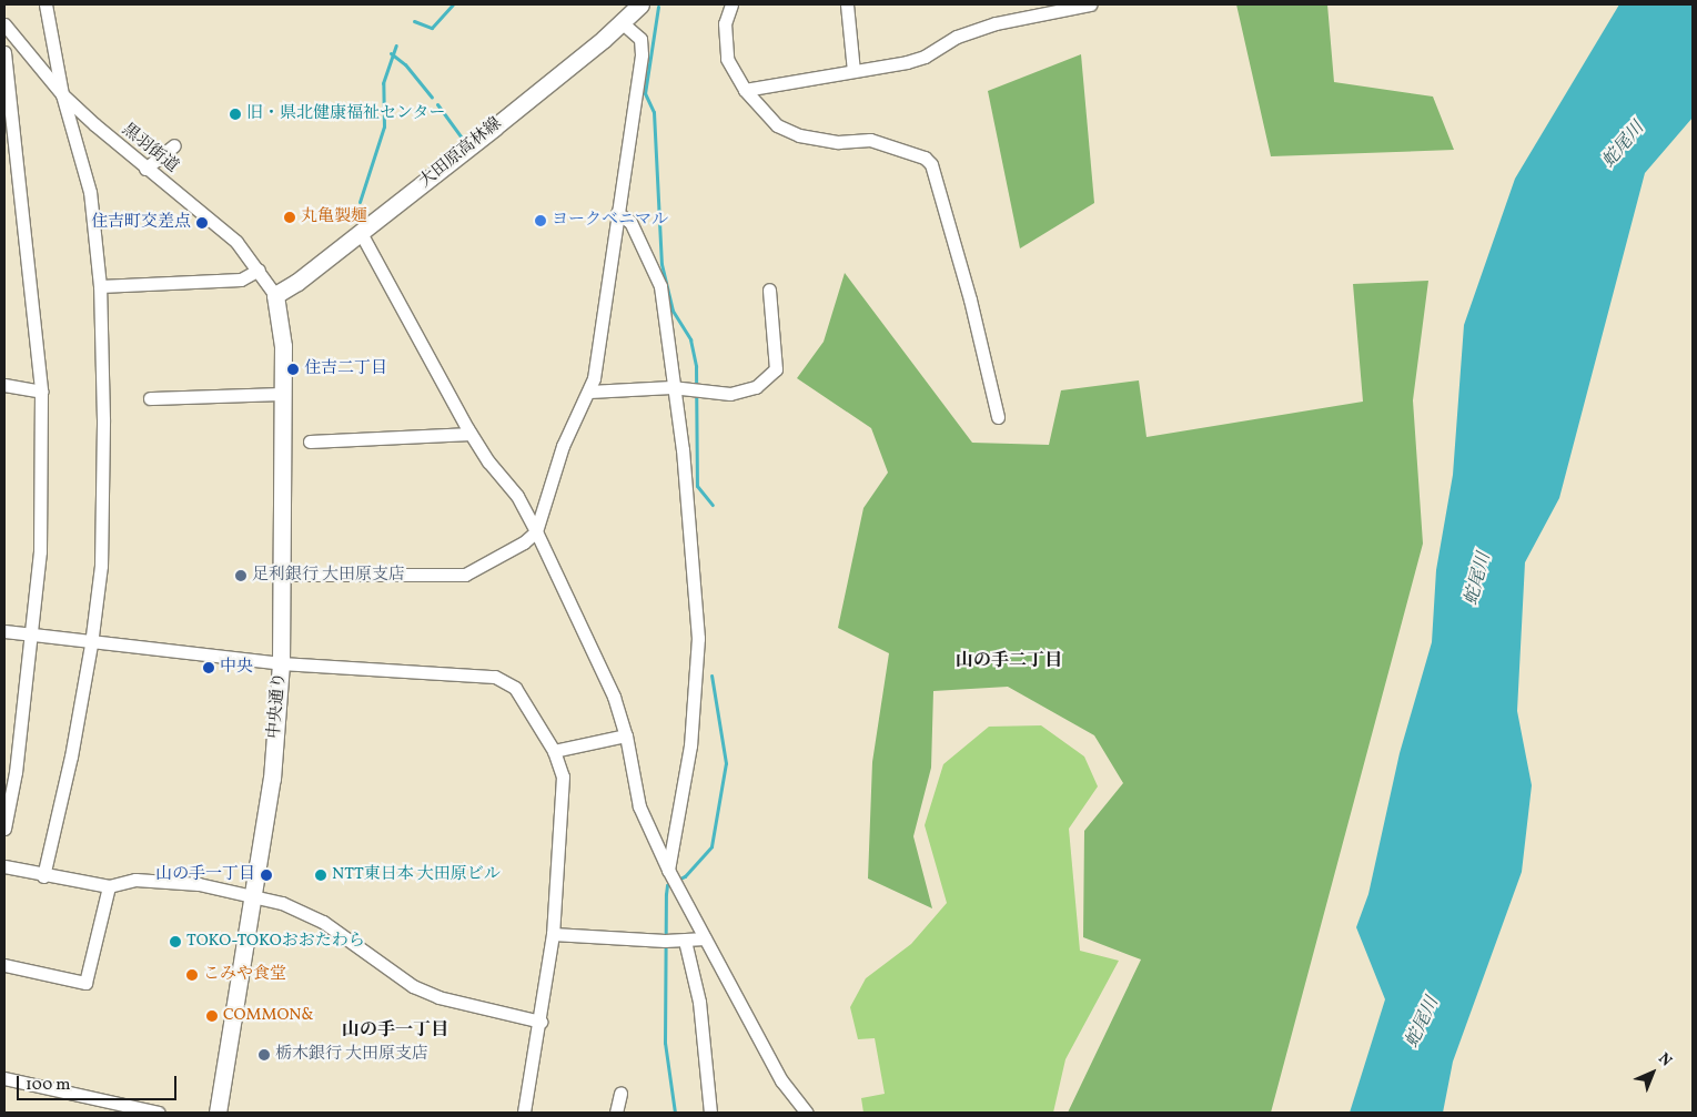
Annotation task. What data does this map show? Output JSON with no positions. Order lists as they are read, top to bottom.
{
  "streets": {
    "main road": ["大田原高林線", "中央通り"],
    "street": ["黒羽街道"]
  },
  "crossings": [
    ["黒羽街道", "大田原高林線"],
    ["黒羽街道", "中央通り"],
    ["大田原高林線", "中央通り"]
  ],
  "districts": ["山の手二丁目", "山の手一丁目"],
  "water": ["蛇尾川"],
  "places": [
    "旧・県北健康福祉センター",
    "丸亀製麺",
    "ヨークベニマル",
    "住吉町交差点",
    "住吉二丁目",
    "足利銀行 大田原支店",
    "中央",
    "山の手一丁目",
    "NTT東日本 大田原ビル",
    "TOKO-TOKOおおたわら",
    "こみや食堂",
    "COMMON&",
    "栃木銀行 大田原支店"
  ],
  "scale_bar": "100 m",
  "north": "top right"
}
